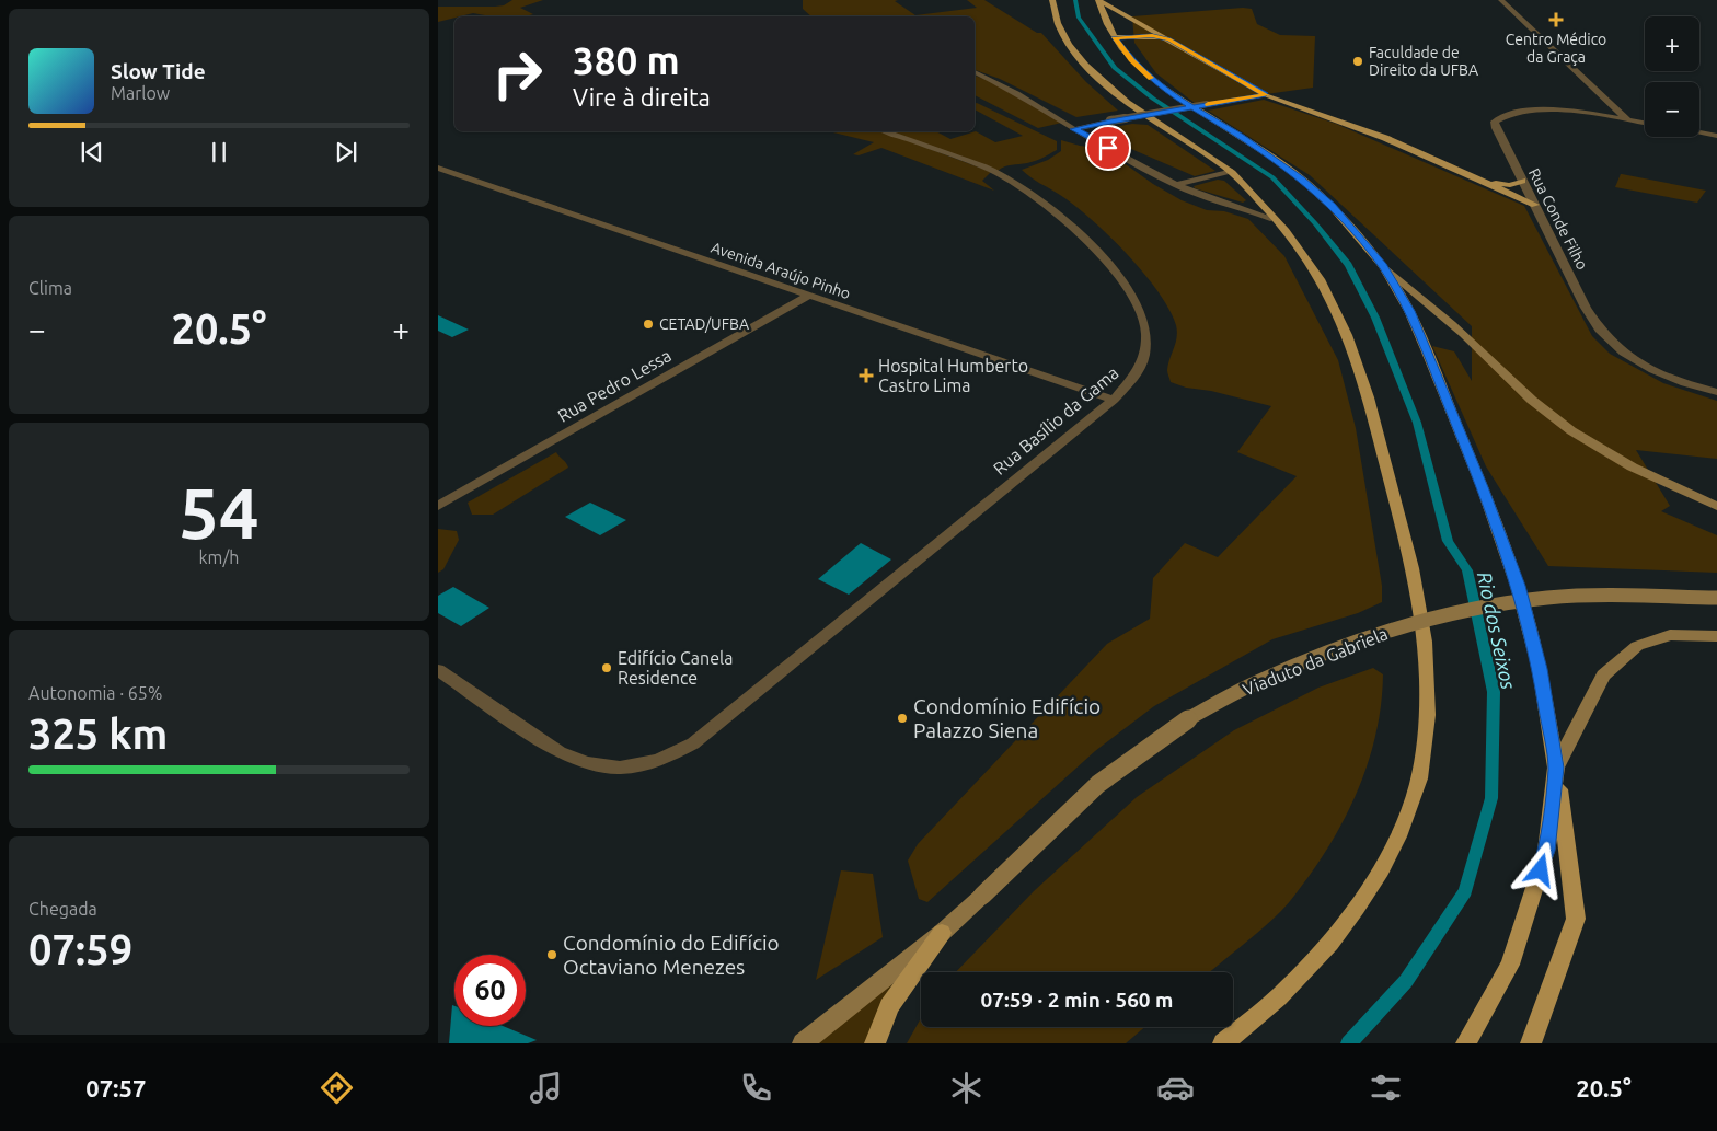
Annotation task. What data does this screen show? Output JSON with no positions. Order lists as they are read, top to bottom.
{
  "streets": {
    "main road": ["Viaduto da Gabriela"],
    "street": [
      "Rua Conde Filho",
      "Avenida Araújo Pinho",
      "Rua Pedro Lessa",
      "Rua Basílio da Gama"
    ]
  },
  "crossings": [
    ["Avenida Araújo Pinho", "Rua Pedro Lessa"],
    ["Avenida Araújo Pinho", "Rua Basílio da Gama"]
  ],
  "water": ["Rio dos Seixos"],
  "places": {
    "health": ["Centro Médico da Graça", "Hospital Humberto Castro Lima"],
    "other": [
      "Faculdade de Direito da UFBA",
      "CETAD/UFBA",
      "Edifício Canela Residence",
      "Condomínio Edifício Palazzo Siena",
      "Condomínio do Edifício Octaviano Menezes"
    ]
  },
  "page": {
    "map_buttons": ["+", "−"],
    "turn": ["380 m", "Vire à direita"],
    "song": ["Slow Tide", "Marlow"],
    "tile": [
      "Clima",
      ["54", "km/h"],
      ["Autonomia · 65%", "325 km"],
      ["Chegada", "07:59"]
    ],
    "heat": ["−", "20.5°", "+"],
    "limit": "60",
    "trip": "07:59 · 2 min · 560 m",
    "tabs": ["07:57", "20.5°"]
  }
}
